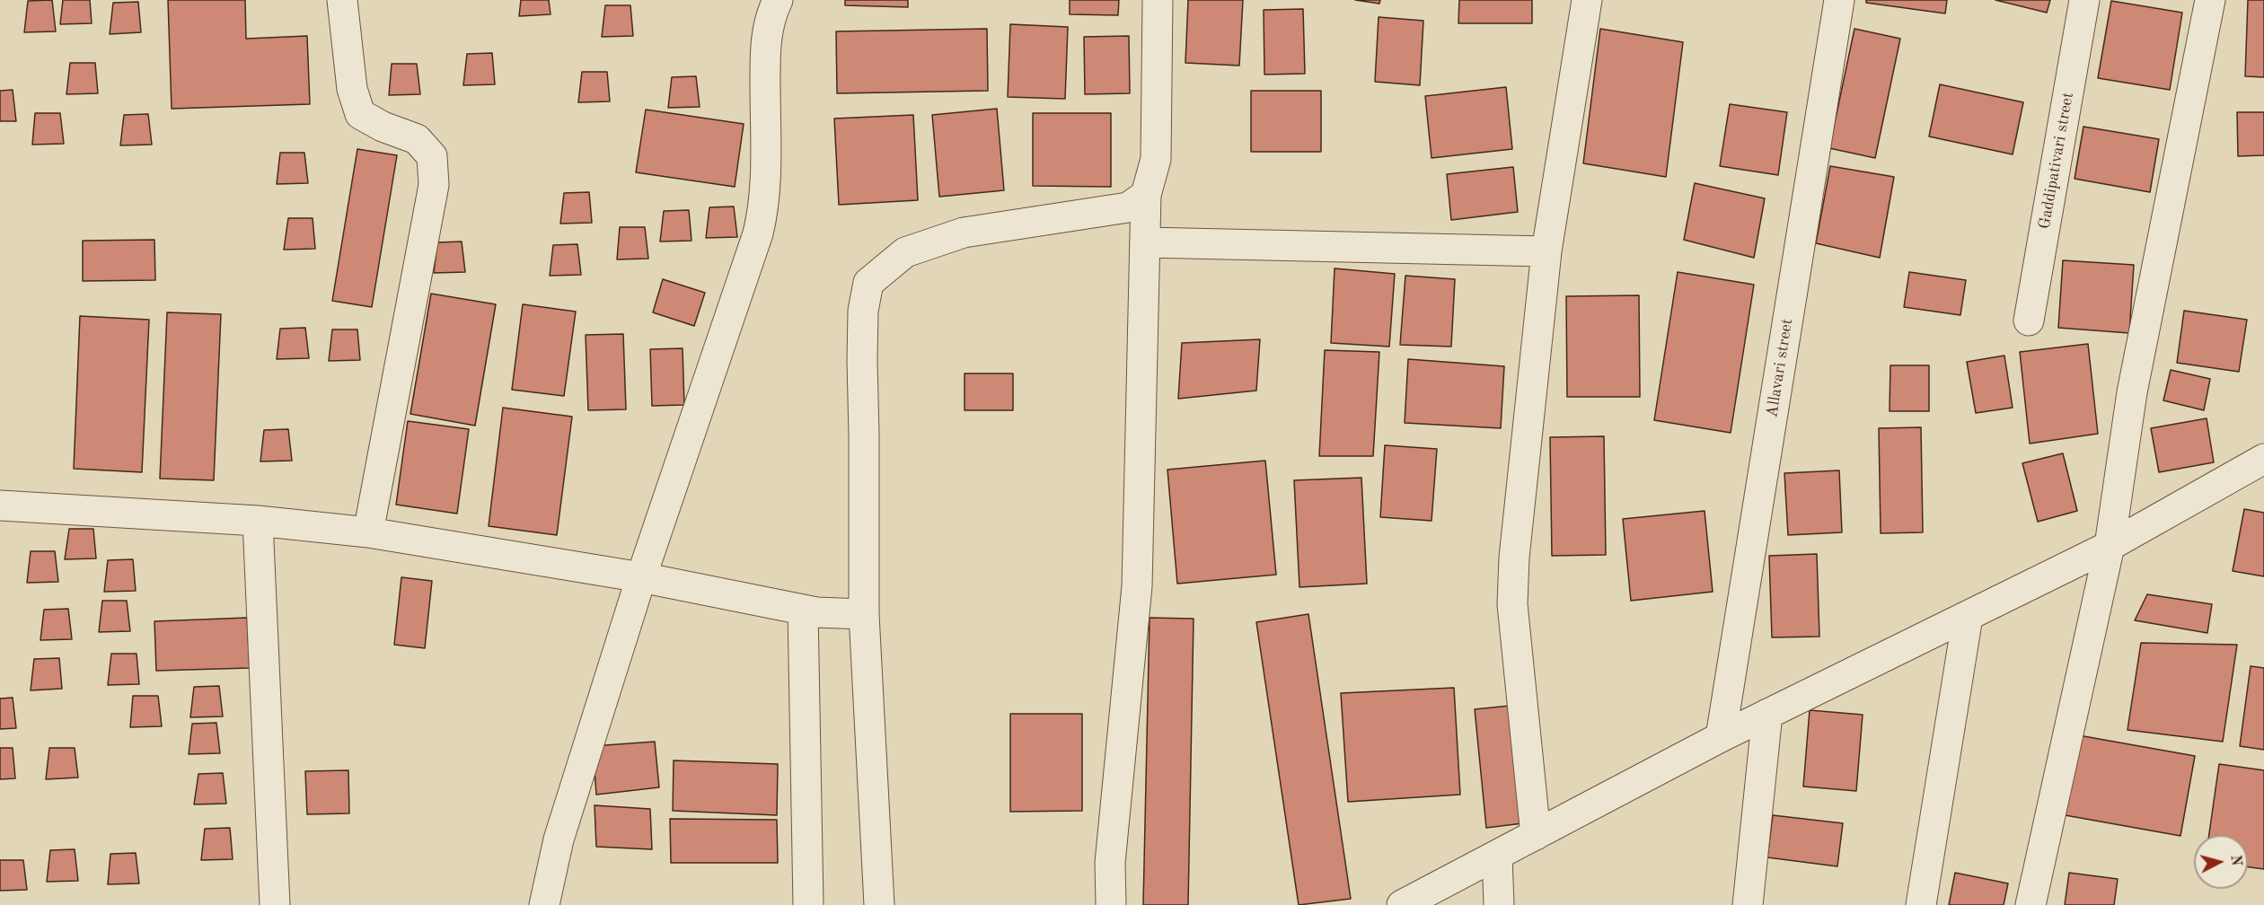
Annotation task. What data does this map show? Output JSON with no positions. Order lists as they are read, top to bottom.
{
  "streets": {
    "street": ["Gaddipativari street", "Allavari street"]
  },
  "north": "right"
}
